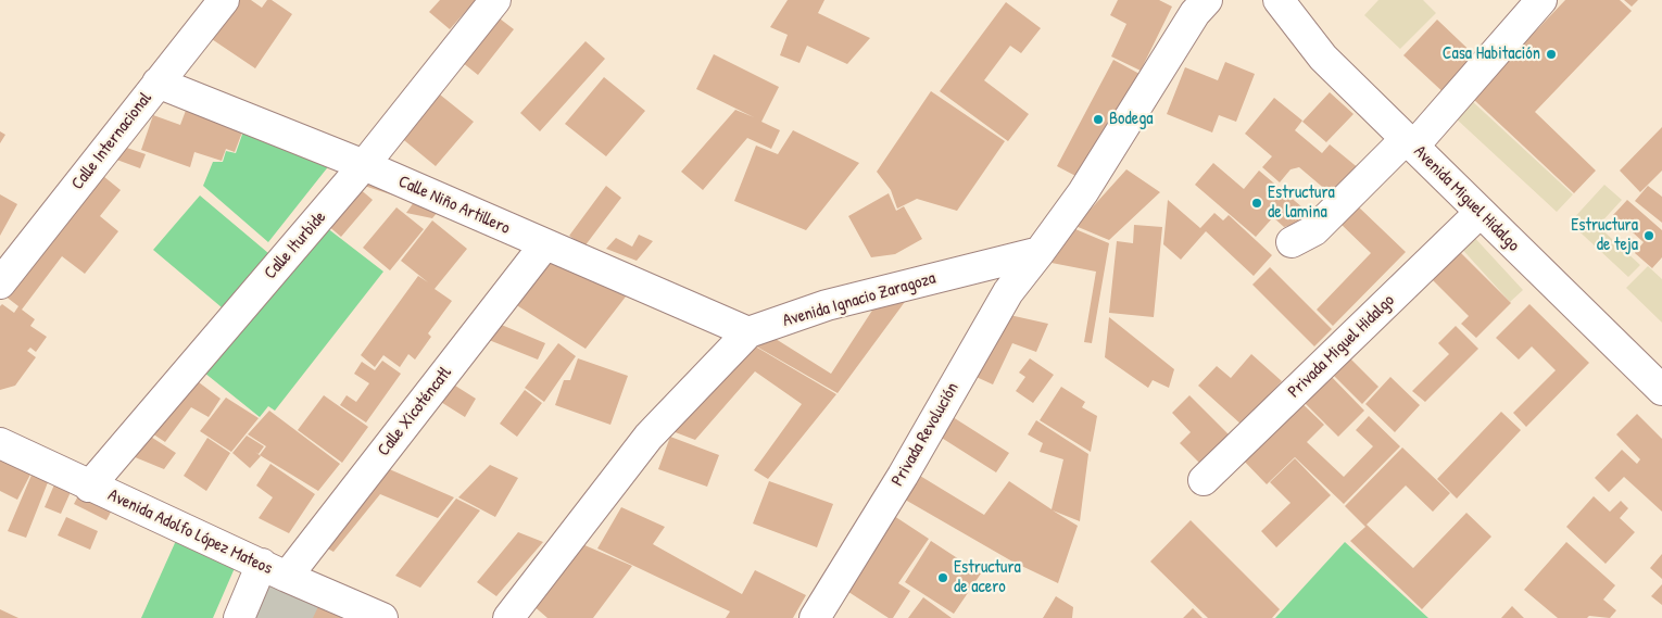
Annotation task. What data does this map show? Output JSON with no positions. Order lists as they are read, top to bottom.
{
  "streets": {
    "street": [
      "Calle Internacional",
      "Avenida Miguel Hidalgo",
      "Calle Niño Artillero",
      "Calle Iturbide",
      "Avenida Ignacio Zaragoza",
      "Privada Miguel Hidalgo",
      "Calle Xicoténcatl",
      "Privada Revolución",
      "Avenida Adolfo López Mateos"
    ]
  },
  "crossings": [
    ["Calle Internacional", "Calle Niño Artillero"],
    ["Avenida Miguel Hidalgo", "Privada Miguel Hidalgo"],
    ["Calle Niño Artillero", "Calle Iturbide"],
    ["Calle Niño Artillero", "Avenida Ignacio Zaragoza"],
    ["Calle Niño Artillero", "Calle Xicoténcatl"],
    ["Calle Iturbide", "Avenida Adolfo López Mateos"],
    ["Avenida Ignacio Zaragoza", "Privada Revolución"],
    ["Calle Xicoténcatl", "Avenida Adolfo López Mateos"]
  ],
  "places": [
    "Casa Habitación",
    "Bodega",
    "Estructura de lamina",
    "Estructura de teja",
    "Estructura de acero"
  ]
}
